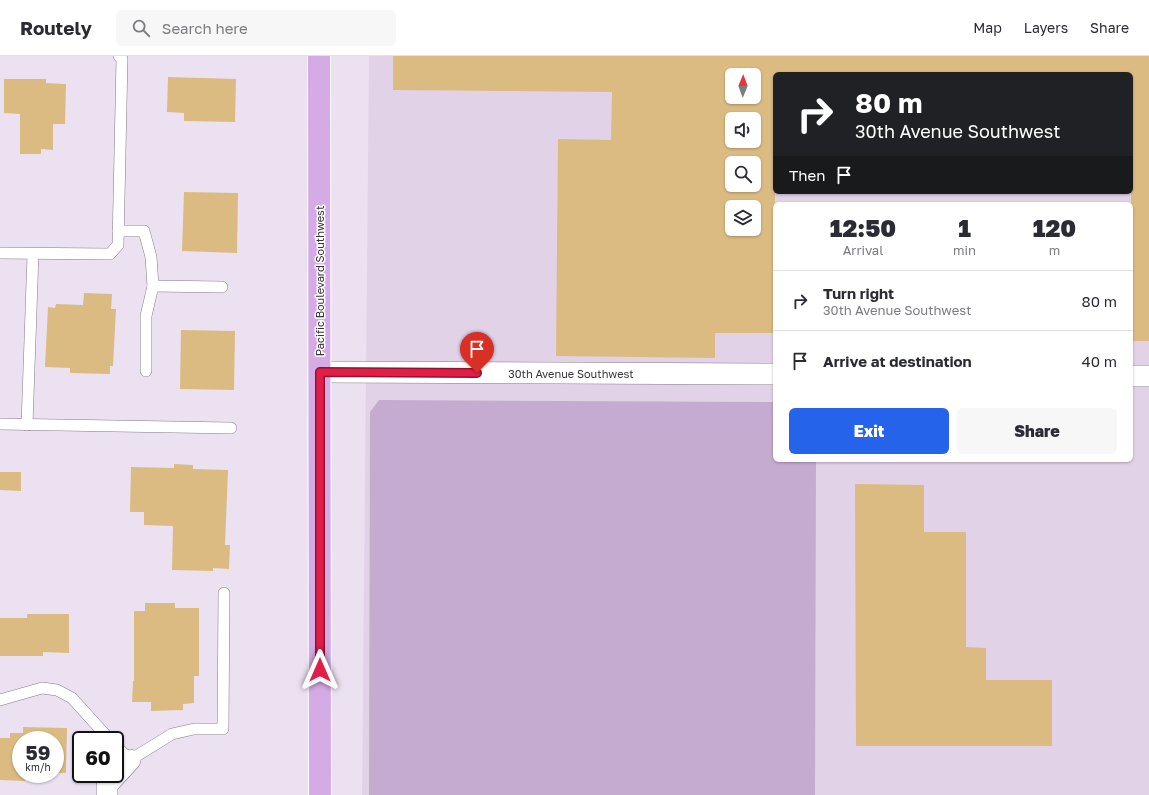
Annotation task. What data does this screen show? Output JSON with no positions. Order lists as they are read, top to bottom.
{
  "streets": {
    "main road": ["Pacific Boulevard Southwest"],
    "street": ["30th Avenue Southwest"]
  },
  "crossings": [
    ["Pacific Boulevard Southwest", "30th Avenue Southwest"]
  ],
  "north": "top",
  "page": {
    "header": "Routely",
    "search": "Search here",
    "nav": ["Map", "Layers", "Share"],
    "turn": ["80 m", "30th Avenue Southwest"],
    "then": "Then",
    "eta": [
      "12:50",
      "Arrival",
      "1",
      "min",
      "120",
      "m"
    ],
    "list": [
      {
        "name": "Turn right",
        "note": "30th Avenue Southwest",
        "value": "80 m"
      },
      {
        "name": "Arrive at destination",
        "value": "40 m"
      }
    ],
    "buttons": ["Exit", "Share"],
    "speed": "59 km/h",
    "limit": "60"
  }
}
